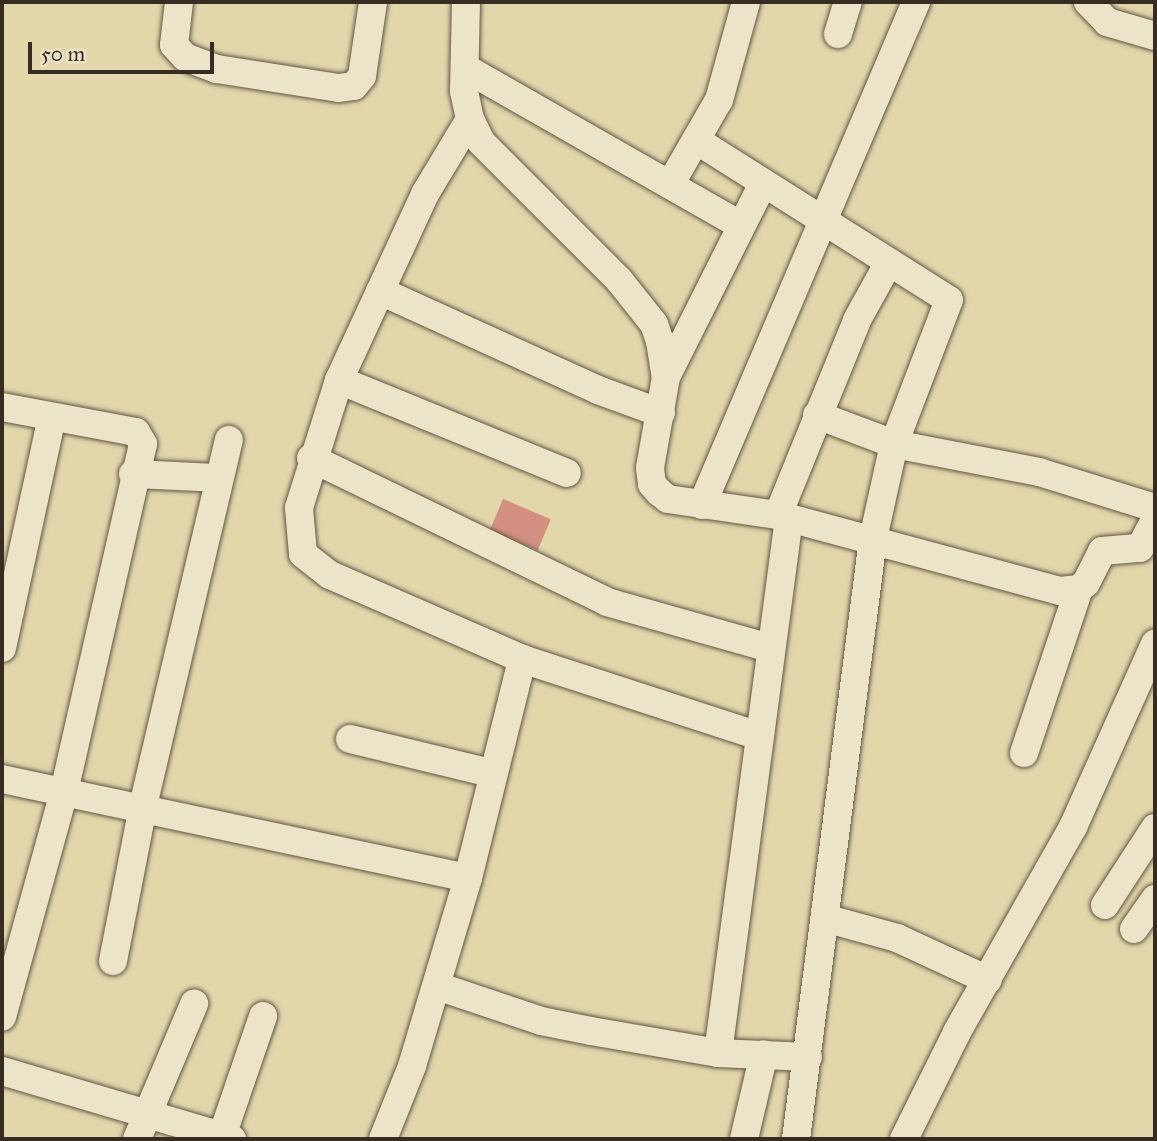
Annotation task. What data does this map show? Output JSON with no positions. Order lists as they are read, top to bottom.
{
  "scale_bar": "50 m"
}
